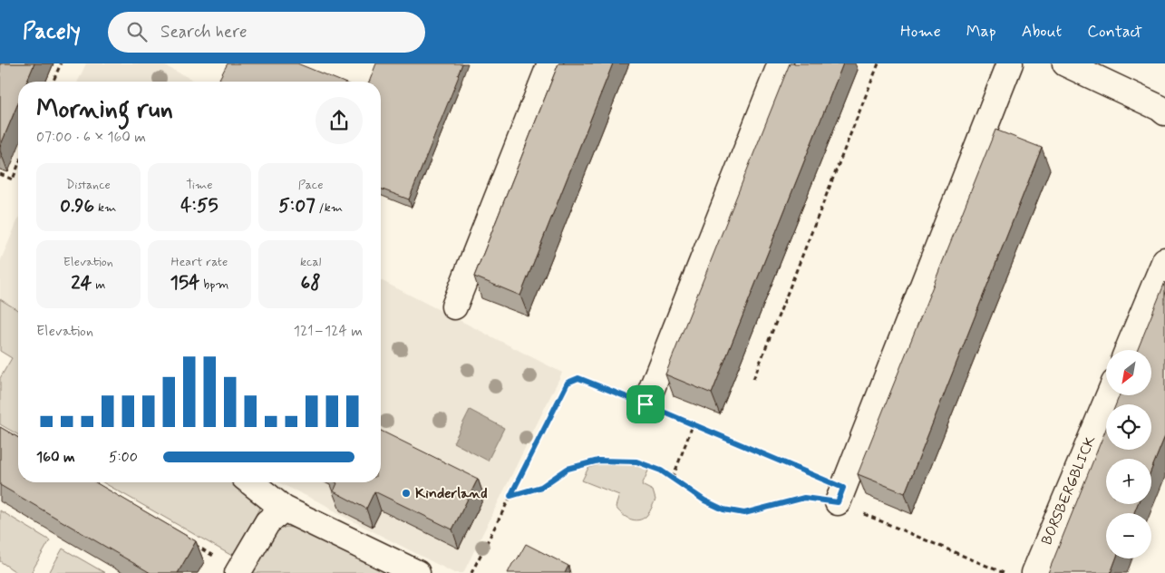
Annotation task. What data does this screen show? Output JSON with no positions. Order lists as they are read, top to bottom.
{
  "streets": {
    "street": ["BORSBERGBLICK"]
  },
  "places": ["Kinderland"],
  "north": "bottom left",
  "page": {
    "header": "Pacely",
    "search": "Search here",
    "nav": [
      "Home",
      "Map",
      "About",
      "Contact"
    ],
    "heading": ["Morning run", "07:00 · 6 × 160 m"],
    "stats": [
      ["Distance", "0.96 km"],
      ["Time", "4:55"],
      ["Pace", "5:07 /km"],
      ["Elevation", "24 m"],
      ["Heart rate", "154 bpm"],
      ["kcal", "68"]
    ],
    "chart": ["Elevation", "121–124 m"],
    "map_buttons": ["+", "−"],
    "list": [
      {
        "name": "160 m",
        "note": "5:00"
      }
    ]
  }
}
